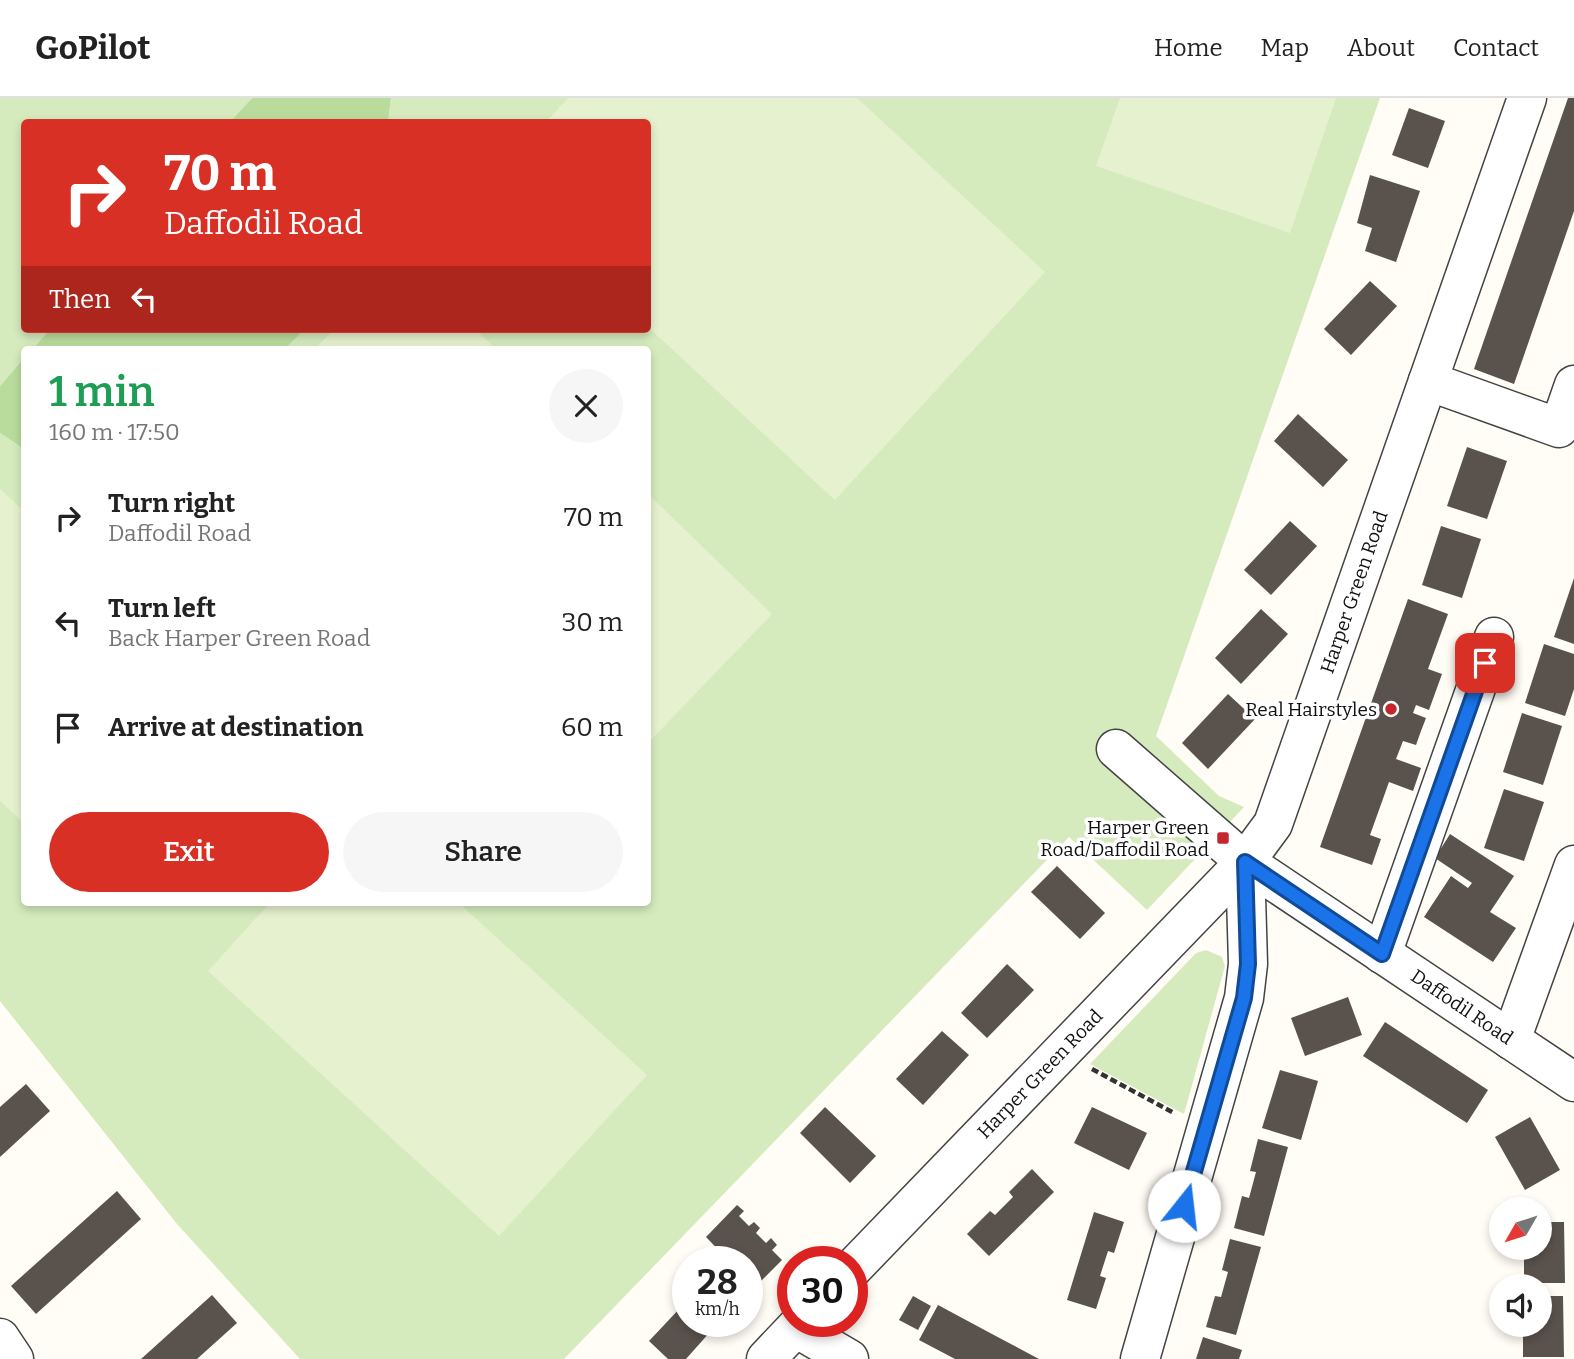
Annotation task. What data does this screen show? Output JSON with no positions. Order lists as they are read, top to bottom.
{
  "streets": {
    "street": ["Harper Green Road", "Daffodil Road"]
  },
  "crossings": [
    ["Harper Green Road", "Daffodil Road"]
  ],
  "places": {
    "other": ["Real Hairstyles"],
    "transit": ["Harper Green Road/Daffodil Road"]
  },
  "north": "bottom left",
  "page": {
    "header": "GoPilot",
    "nav": [
      "Home",
      "Map",
      "About",
      "Contact"
    ],
    "turn": ["70 m", "Daffodil Road"],
    "then": "Then",
    "heading": ["1 min", "160 m · 17:50"],
    "list": [
      {
        "name": "Turn right",
        "note": "Daffodil Road",
        "value": "70 m"
      },
      {
        "name": "Turn left",
        "note": "Back Harper Green Road",
        "value": "30 m"
      },
      {
        "name": "Arrive at destination",
        "value": "60 m"
      }
    ],
    "buttons": ["Exit", "Share"],
    "speed": "28 km/h",
    "limit": "30"
  }
}
